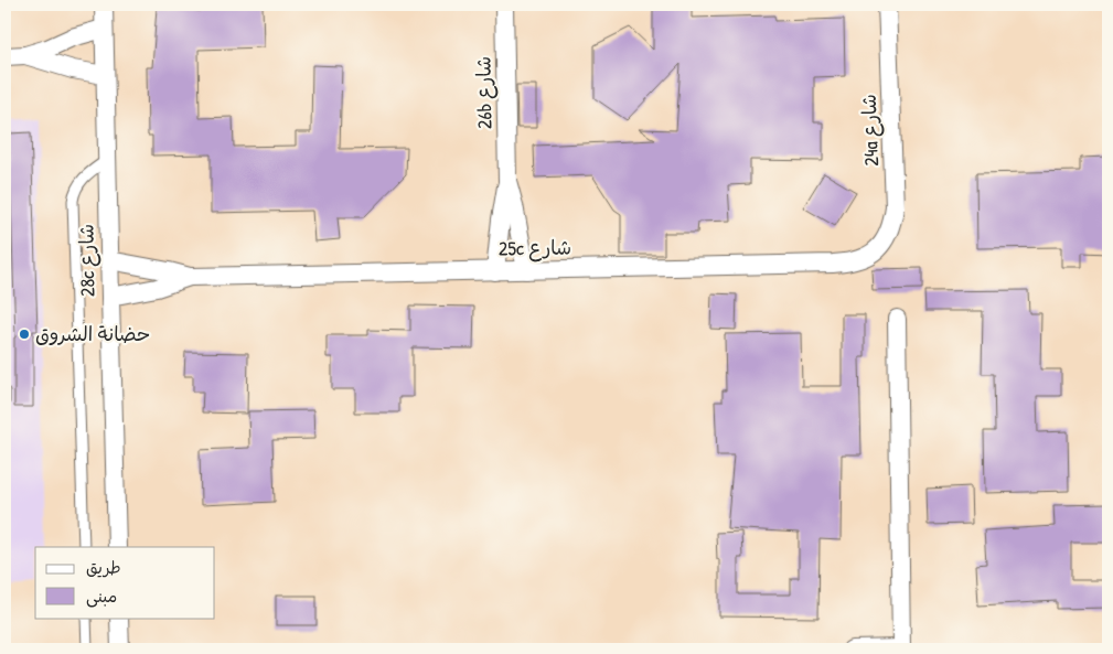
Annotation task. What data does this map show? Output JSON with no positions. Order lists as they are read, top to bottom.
{
  "streets": {
    "street": [
      "26b شارع",
      "24a شارع",
      "25c شارع",
      "28c شارع"
    ]
  },
  "crossings": [
    ["26b شارع", "25c شارع"],
    ["24a شارع", "25c شارع"],
    ["25c شارع", "28c شارع"]
  ],
  "places": ["حضانة الشروق"],
  "legend": ["طريق", "مبنى"]
}
